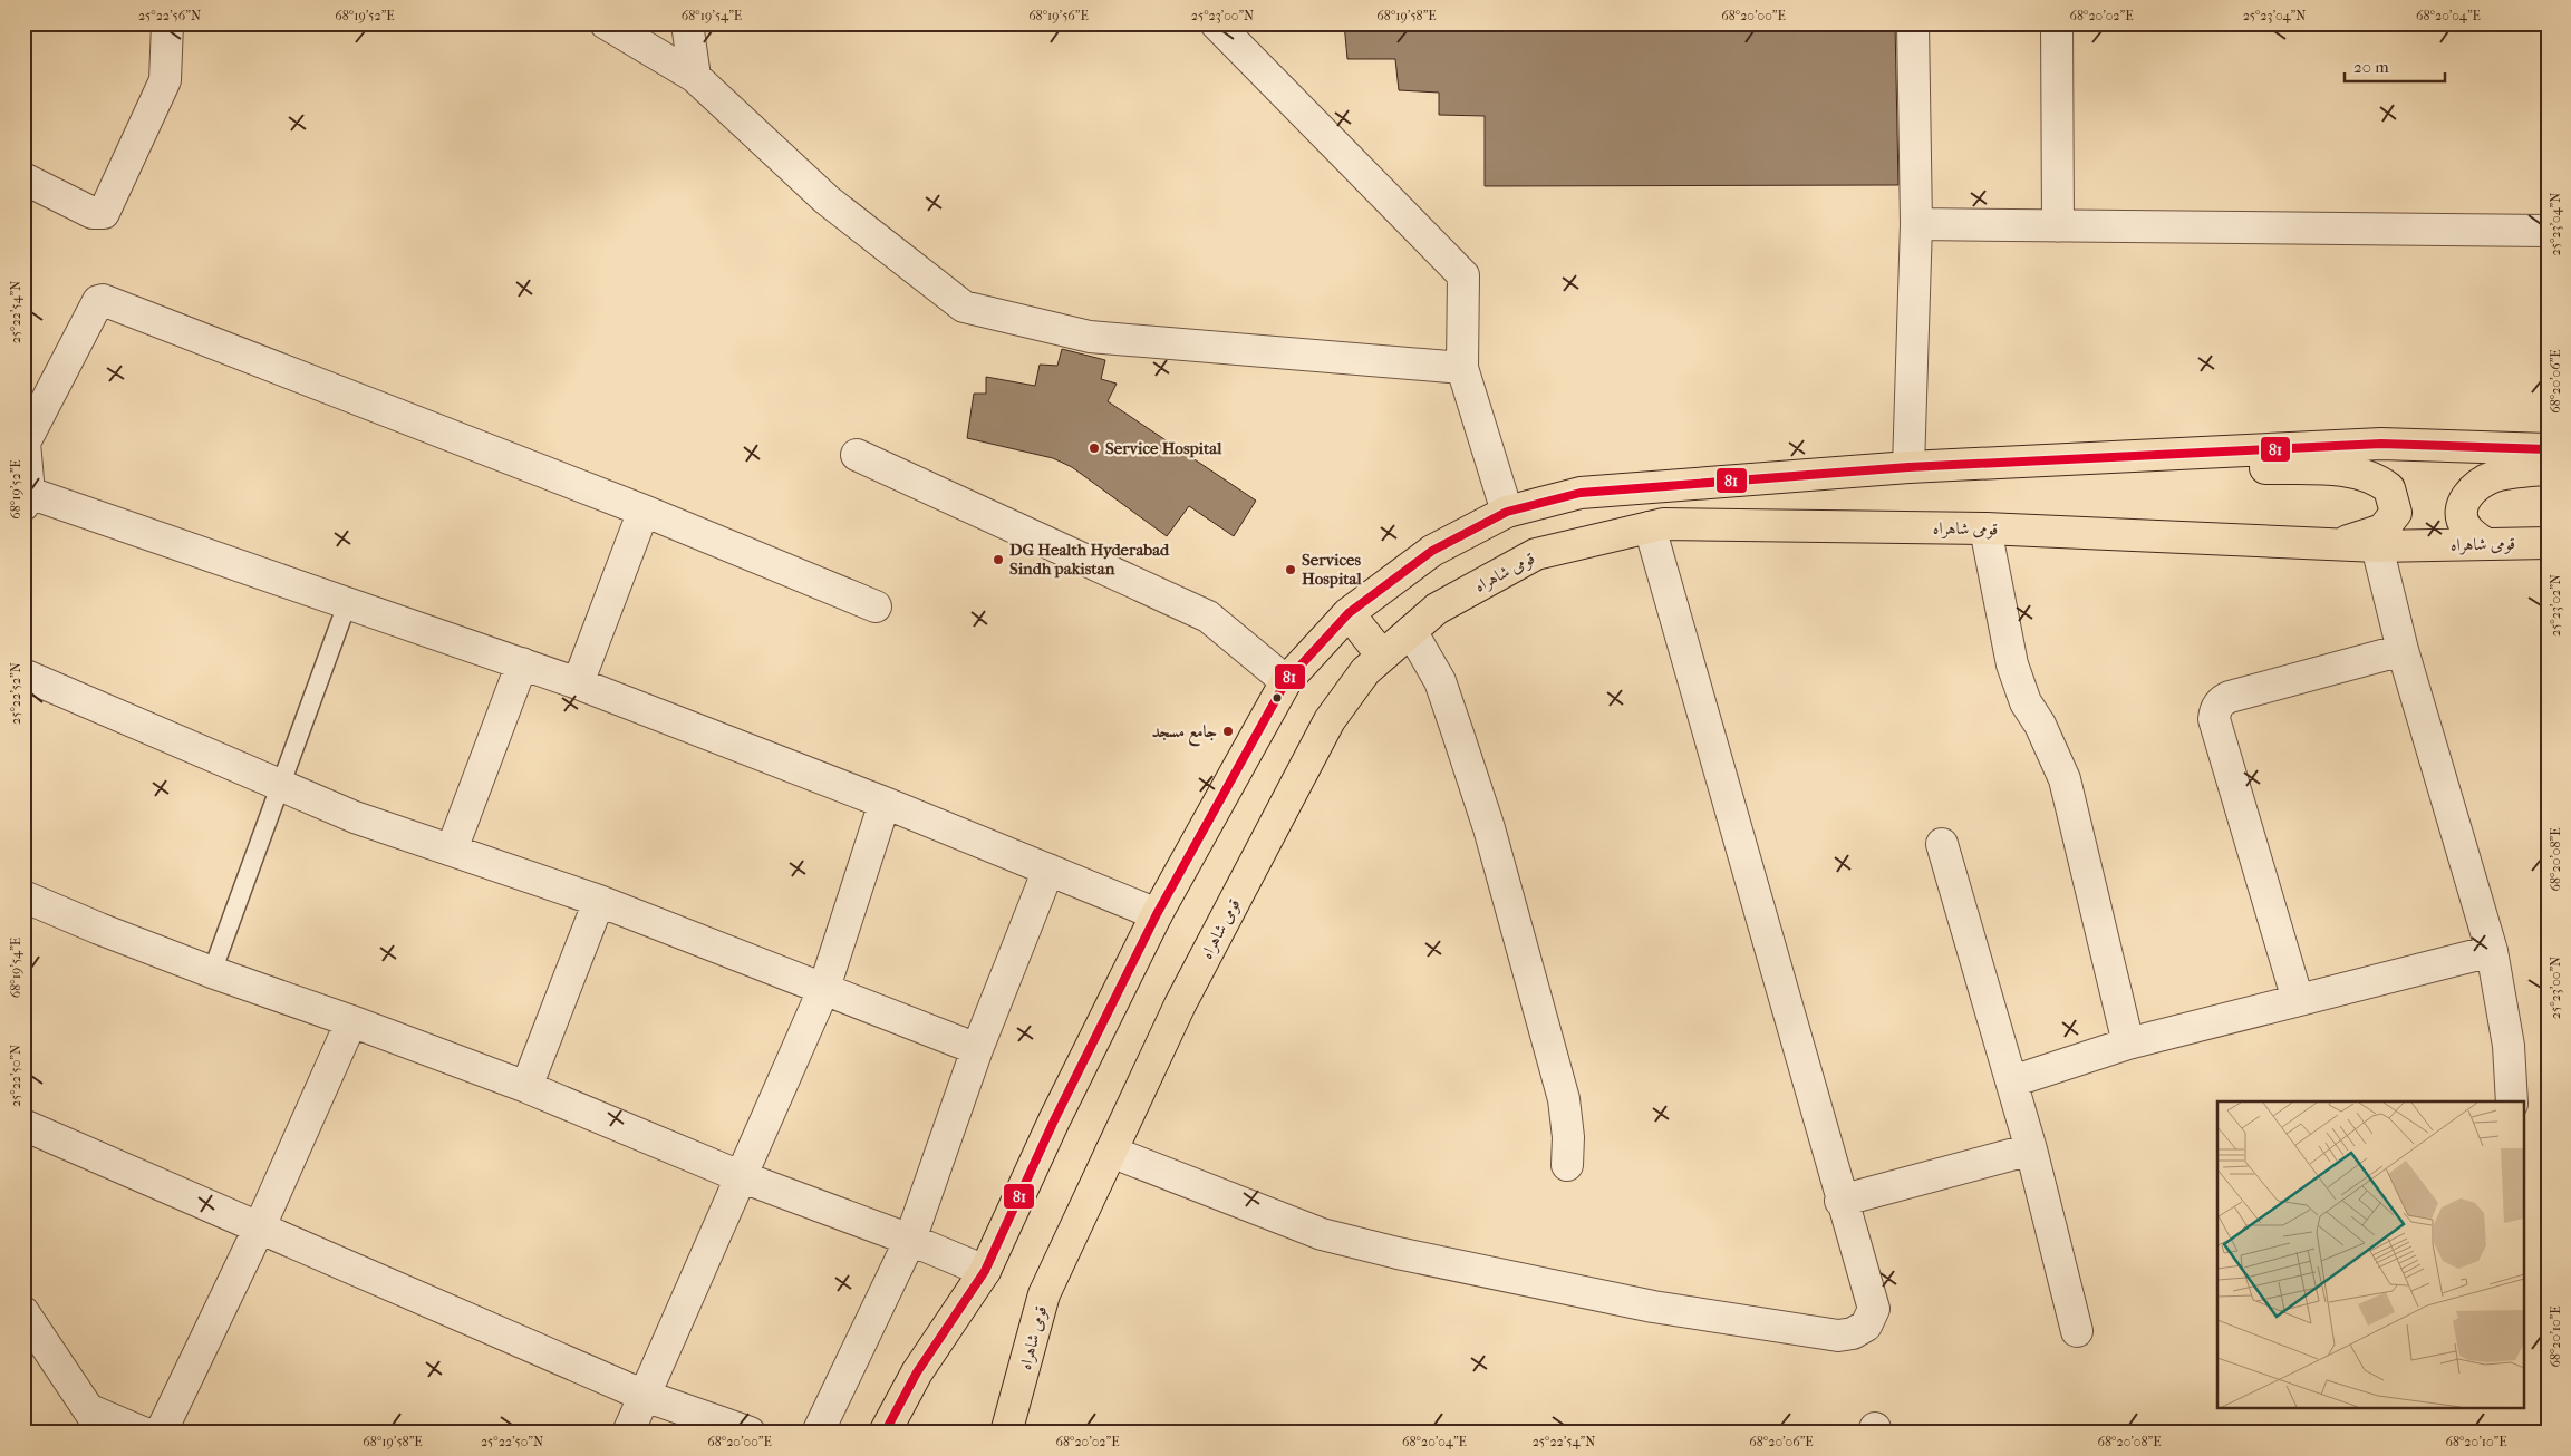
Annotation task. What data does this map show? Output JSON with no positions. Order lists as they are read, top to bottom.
{
  "streets": {
    "highway": ["قومی شاہراہ"]
  },
  "places": [
    "Service Hospital",
    "DG Health Hyderabad Sindh pakistan",
    "Services Hospital",
    "جامع مسجد"
  ],
  "lines": ["transit line 81"],
  "scale_bar": "20 m",
  "coordinates": [
    "25°22'56\"N",
    "68°19'52\"E",
    "68°19'54\"E",
    "68°19'56\"E",
    "25°23'00\"N",
    "68°19'58\"E",
    "68°20'00\"E",
    "68°20'02\"E",
    "25°23'04\"N",
    "68°20'04\"E",
    "25°22'54\"N",
    "68°20'06\"E",
    "25°23'02\"N",
    "25°22'52\"N",
    "68°20'08\"E",
    "25°22'50\"N",
    "68°20'10\"E"
  ]
}
